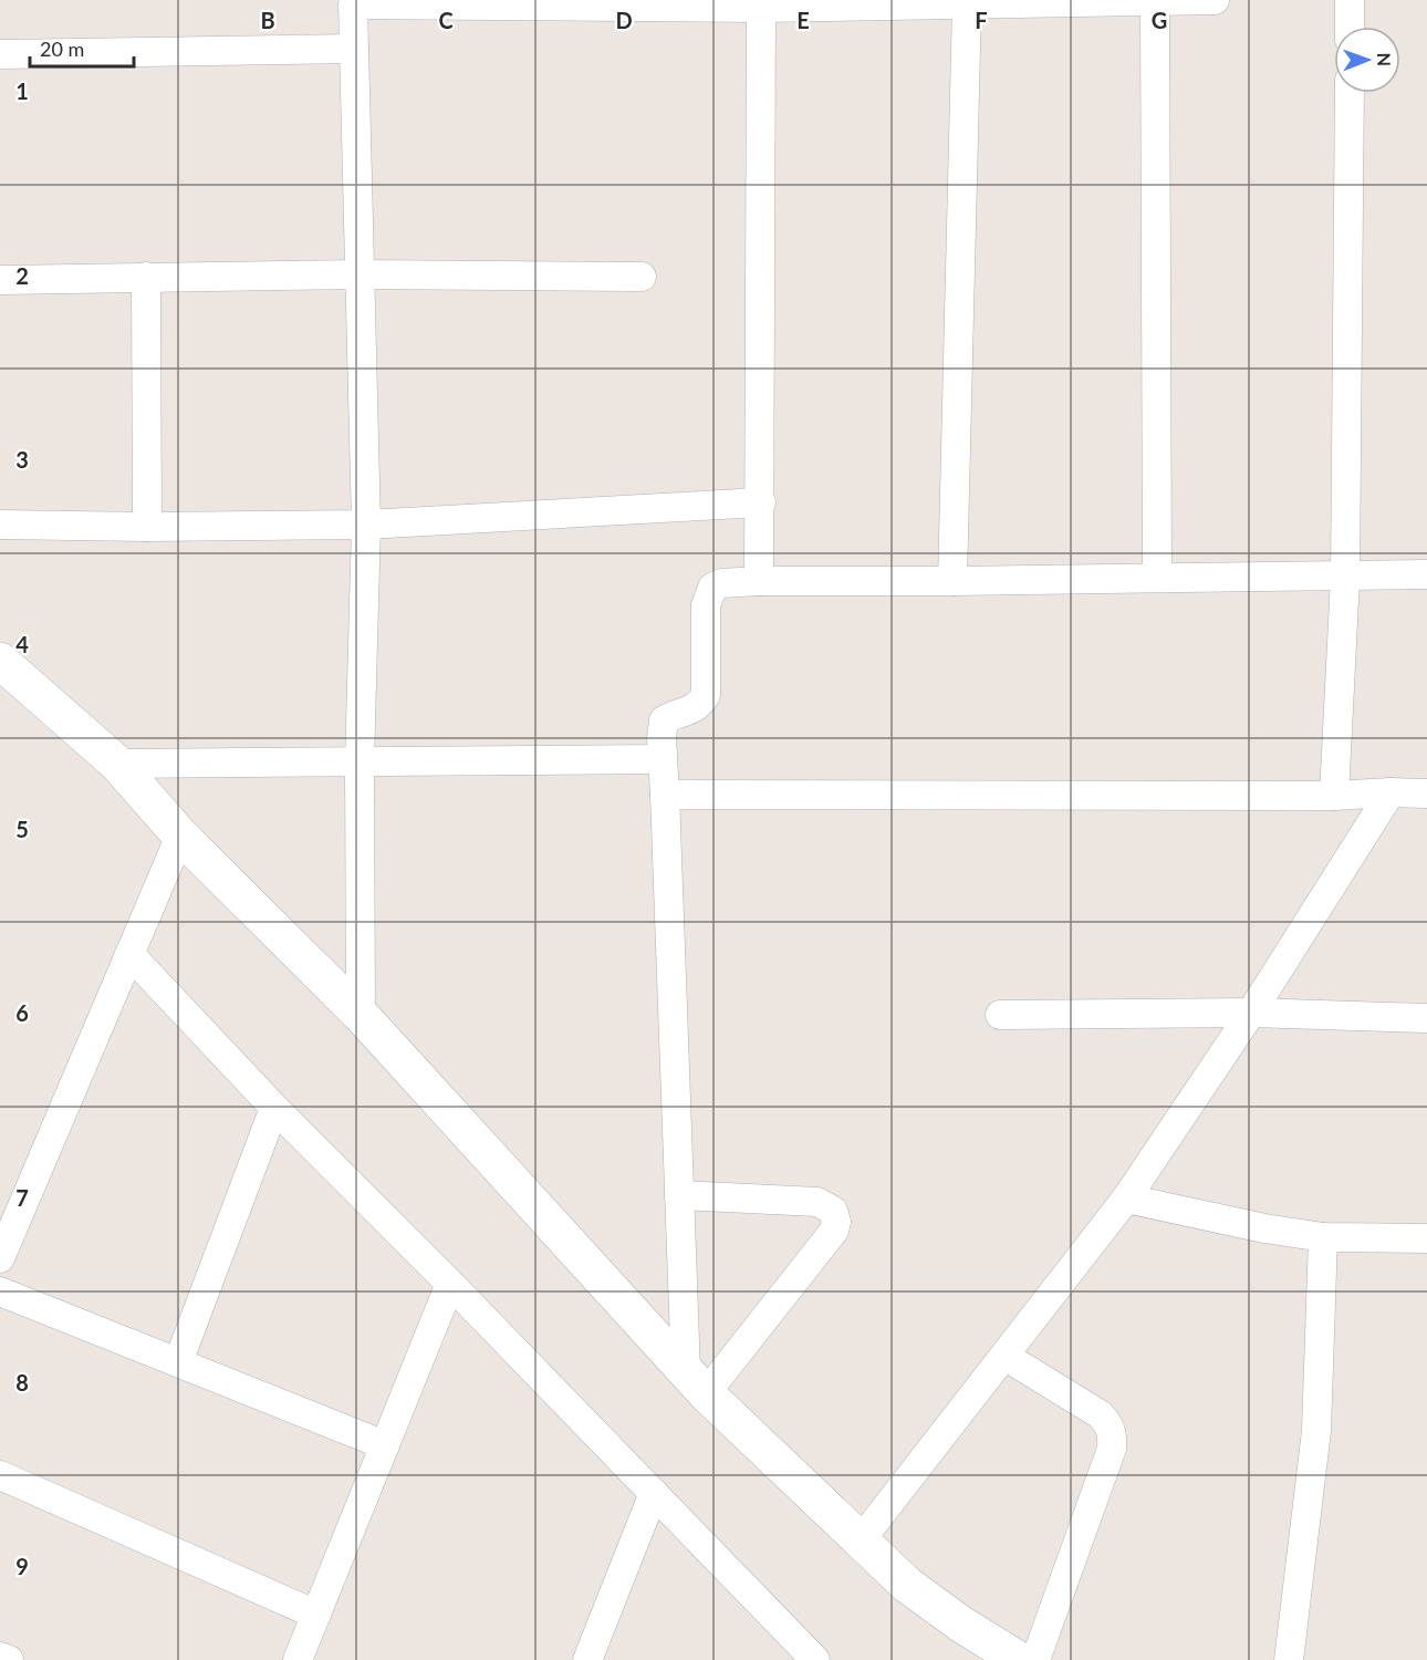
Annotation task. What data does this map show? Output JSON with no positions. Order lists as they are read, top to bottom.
{
  "scale_bar": "20 m",
  "north": "right",
  "grid": {
    "columns": [
      "B",
      "C",
      "D",
      "E",
      "F",
      "G"
    ],
    "rows": [
      "1",
      "2",
      "3",
      "4",
      "5",
      "6",
      "7",
      "8",
      "9"
    ]
  }
}
